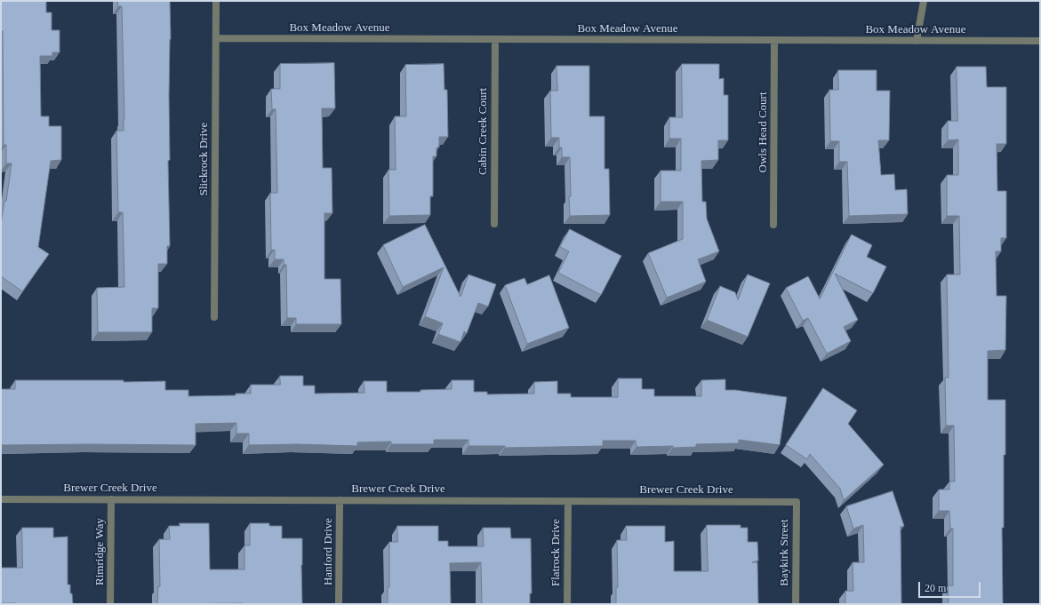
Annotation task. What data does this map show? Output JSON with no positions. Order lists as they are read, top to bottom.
{
  "streets": {
    "street": [
      "Box Meadow Avenue",
      "Cabin Creek Court",
      "Owls Head Court",
      "Slickrock Drive",
      "Brewer Creek Drive",
      "Rimridge Way",
      "Hanford Drive",
      "Flatrock Drive",
      "Baykirk Street"
    ]
  },
  "crossings": [
    ["Box Meadow Avenue", "Cabin Creek Court"],
    ["Box Meadow Avenue", "Owls Head Court"],
    ["Box Meadow Avenue", "Slickrock Drive"],
    ["Brewer Creek Drive", "Rimridge Way"],
    ["Brewer Creek Drive", "Hanford Drive"],
    ["Brewer Creek Drive", "Flatrock Drive"],
    ["Brewer Creek Drive", "Baykirk Street"]
  ],
  "scale_bar": "20 m"
}
